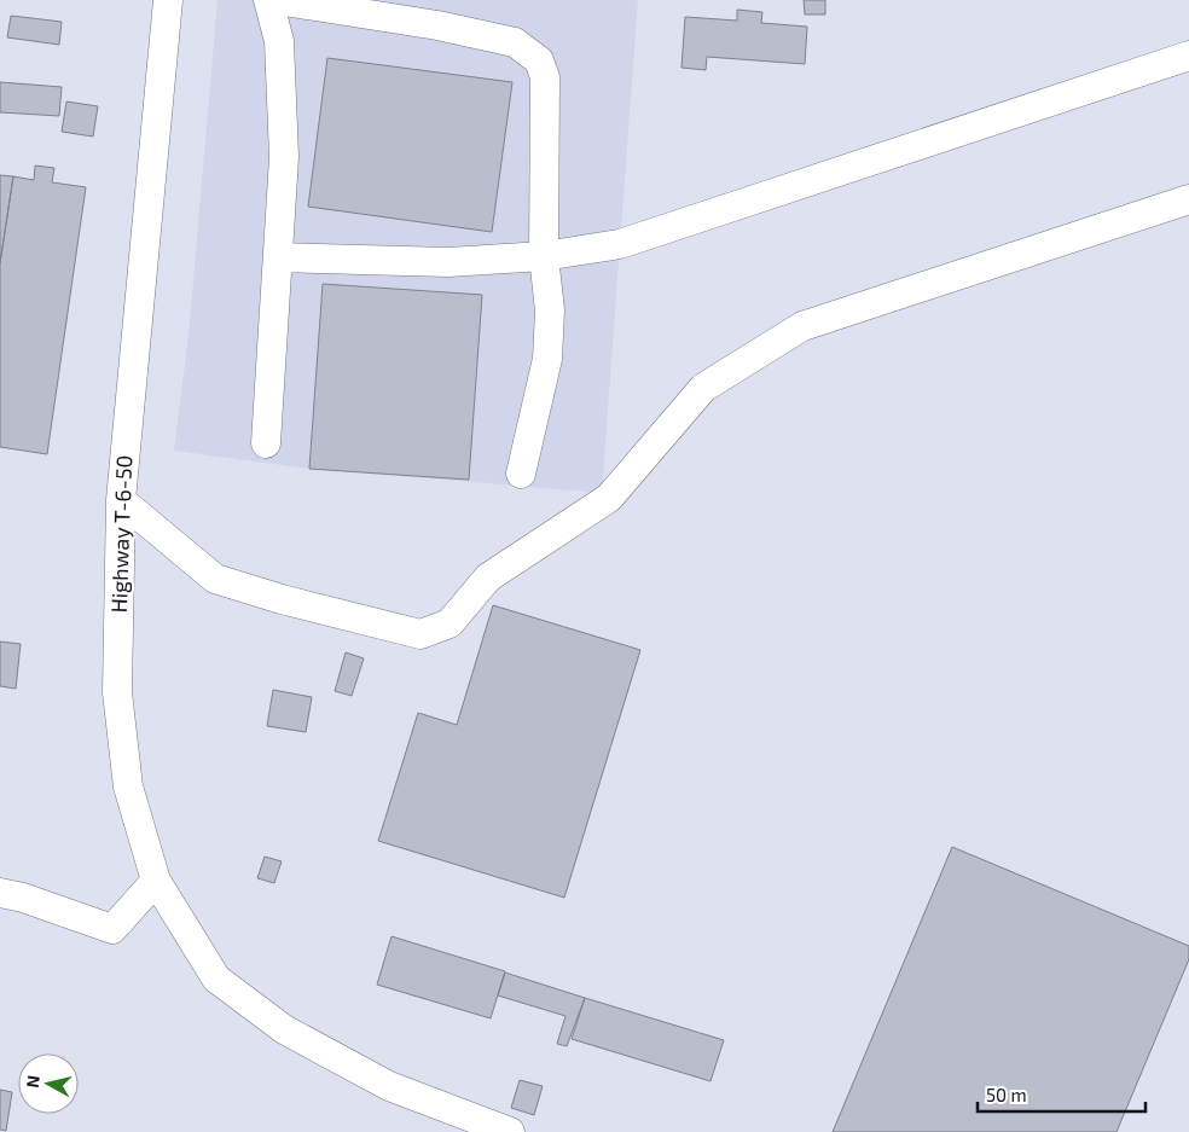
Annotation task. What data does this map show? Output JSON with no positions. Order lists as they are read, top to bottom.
{
  "streets": {
    "street": ["Highway T-6-50"]
  },
  "scale_bar": "50 m",
  "north": "left"
}
